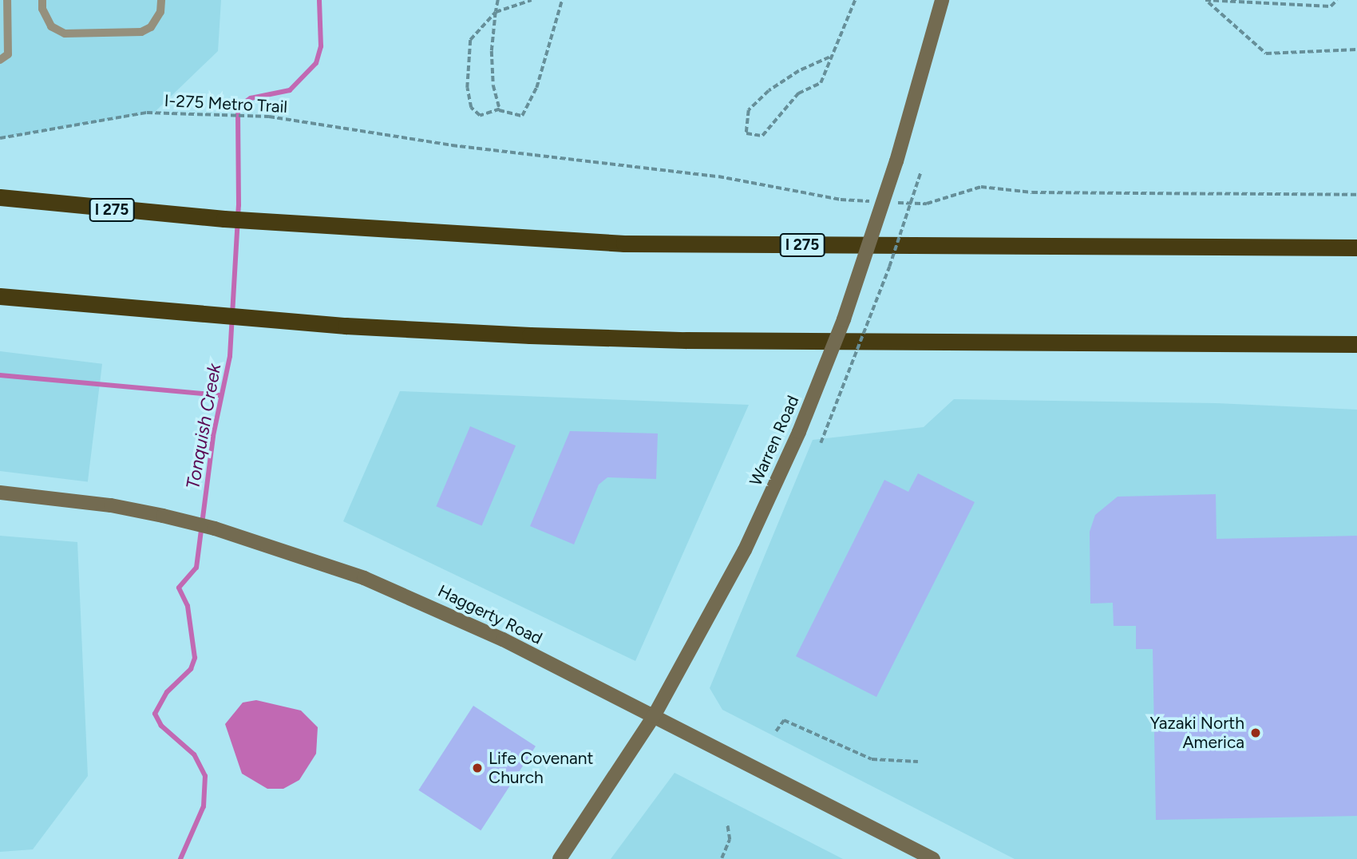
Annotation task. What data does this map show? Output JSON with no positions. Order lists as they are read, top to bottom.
{
  "streets": {
    "highway": ["I 275"],
    "main road": ["Warren Road", "Haggerty Road"],
    "path": ["I-275 Metro Trail"]
  },
  "crossings": [
    ["Warren Road", "Haggerty Road"]
  ],
  "water": ["Tonquish Creek"],
  "places": ["Yazaki North America", "Life Covenant Church"]
}
